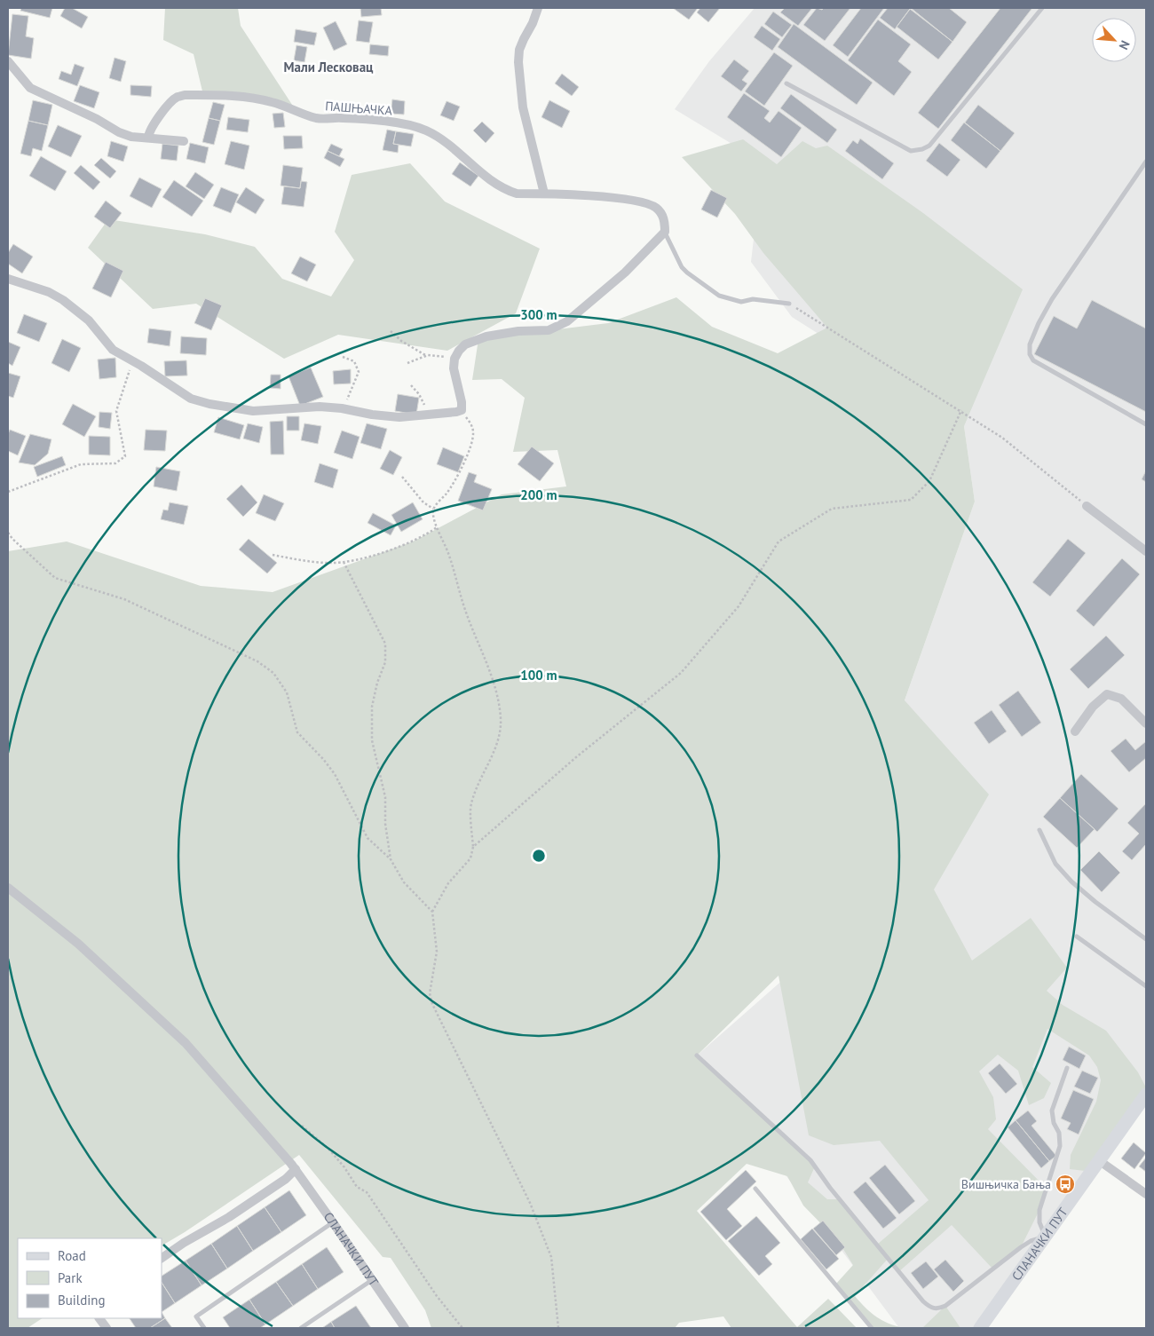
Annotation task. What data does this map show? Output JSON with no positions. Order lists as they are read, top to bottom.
{
  "streets": {
    "street": ["ПАШЊАЧКА", "СЛАНАЧКИ ПУТ"]
  },
  "districts": ["Мали Лесковац"],
  "places": {
    "bus stop": ["Вишњичка Бања"]
  },
  "legend": ["Road", "Park", "Building"],
  "north": "bottom right",
  "rings": ["300 m", "200 m", "100 m"]
}
